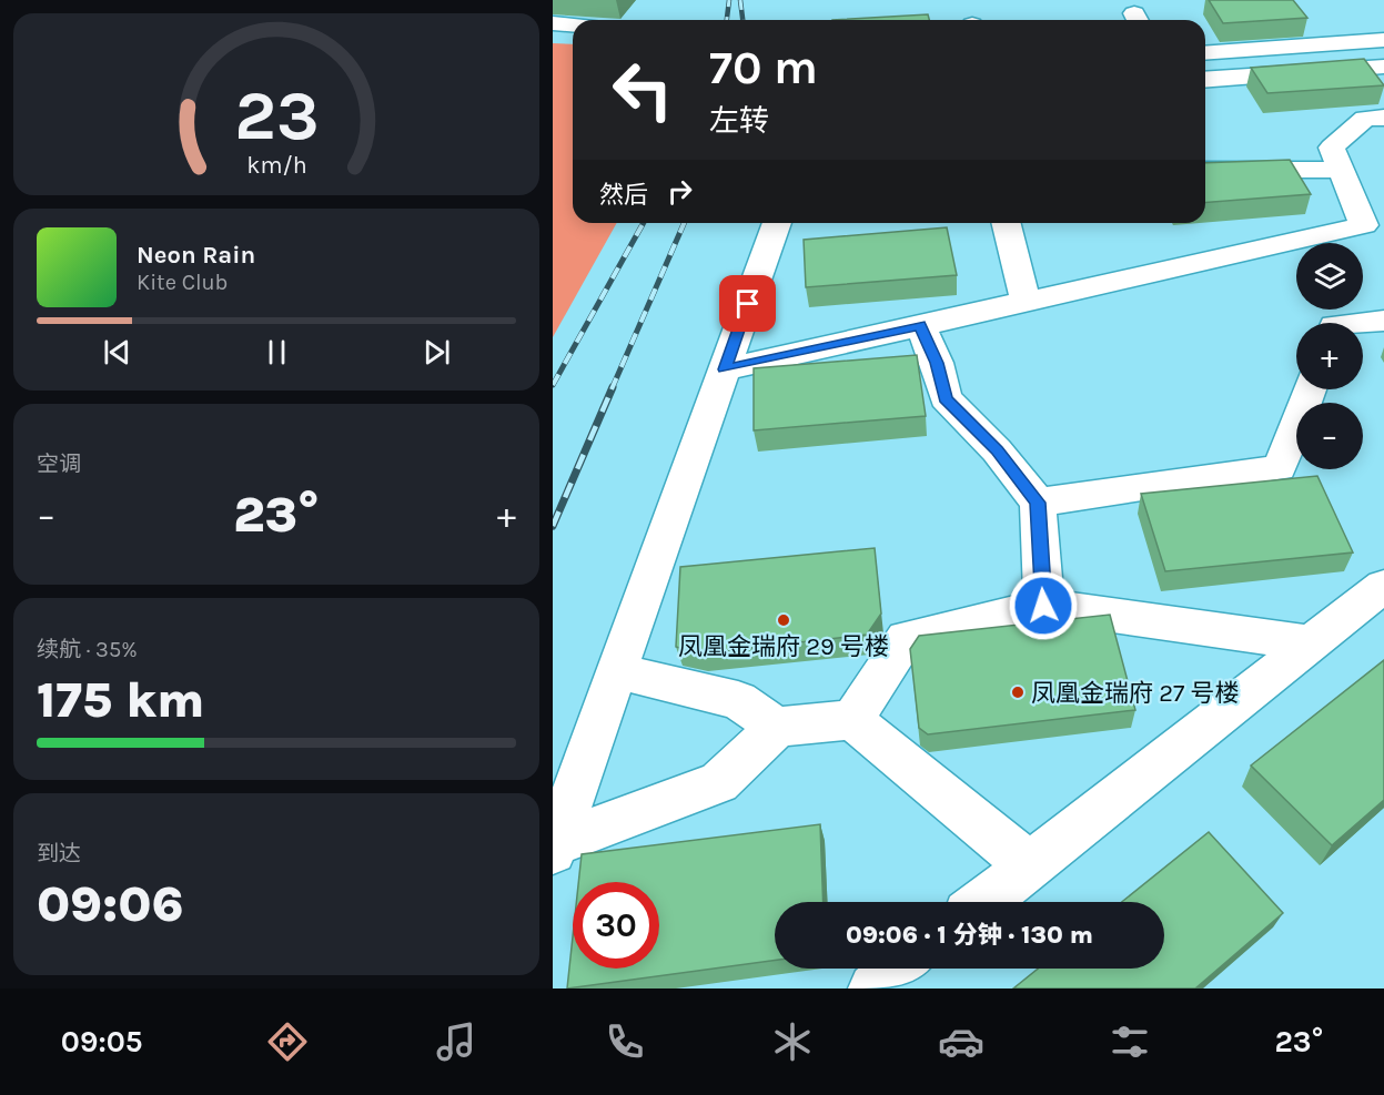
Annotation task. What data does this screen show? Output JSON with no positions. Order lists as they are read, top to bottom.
{
  "places": ["凤凰金瑞府 29 号楼", "凤凰金瑞府 27 号楼"],
  "page": {
    "turn": ["70 m", "左转"],
    "then": "然后",
    "song": ["Neon Rain", "Kite Club"],
    "map_buttons": ["+", "−"],
    "tile": [
      "空调",
      ["续航 · 35%", "175 km"],
      ["到达", "09:06"]
    ],
    "heat": ["−", "23°", "+"],
    "limit": "30",
    "trip": "09:06 · 1 分钟 · 130 m",
    "tabs": ["09:05", "23°"],
    "gauge": ["23", "km/h"]
  }
}
